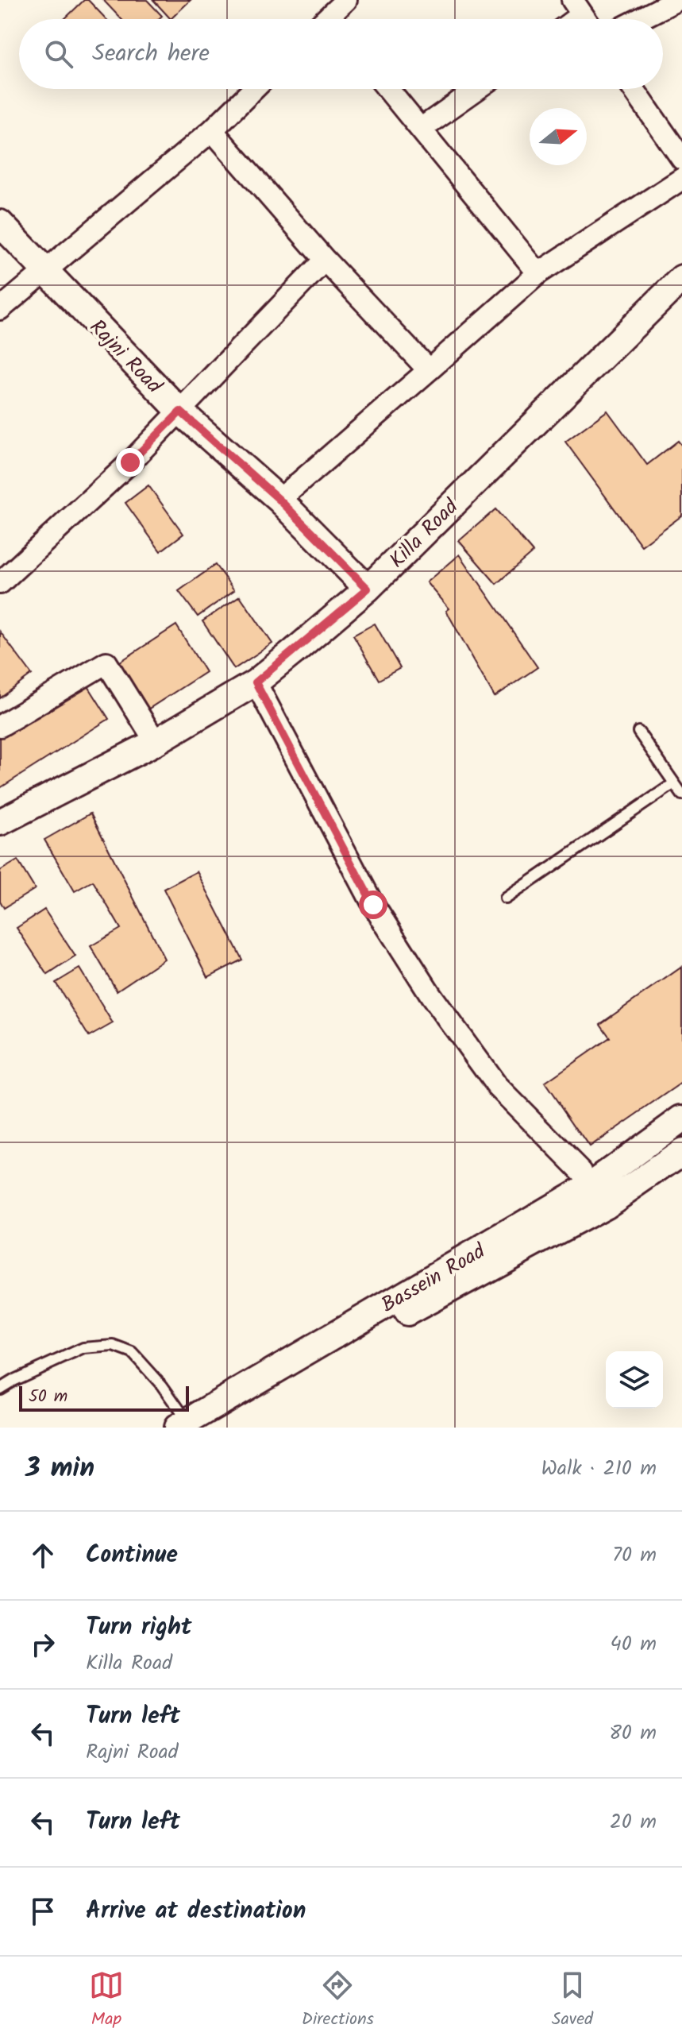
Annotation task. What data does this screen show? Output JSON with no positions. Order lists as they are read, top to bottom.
{
  "streets": {
    "street": ["Rajni Road", "Killa Road", "Bassein Road"]
  },
  "crossings": [
    ["Rajni Road", "Killa Road"]
  ],
  "scale_bar": "50 m",
  "north": "right",
  "page": {
    "search": "Search here",
    "scale": "50 m",
    "heading": ["3 min", "Walk · 210 m"],
    "list": [
      ["Continue", "70 m"],
      ["Turn right", "Killa Road", "40 m"],
      ["Turn left", "Rajni Road", "80 m"],
      ["Turn left", "20 m"],
      "Arrive at destination"
    ],
    "nav": ["Map", "Directions", "Saved"]
  }
}
